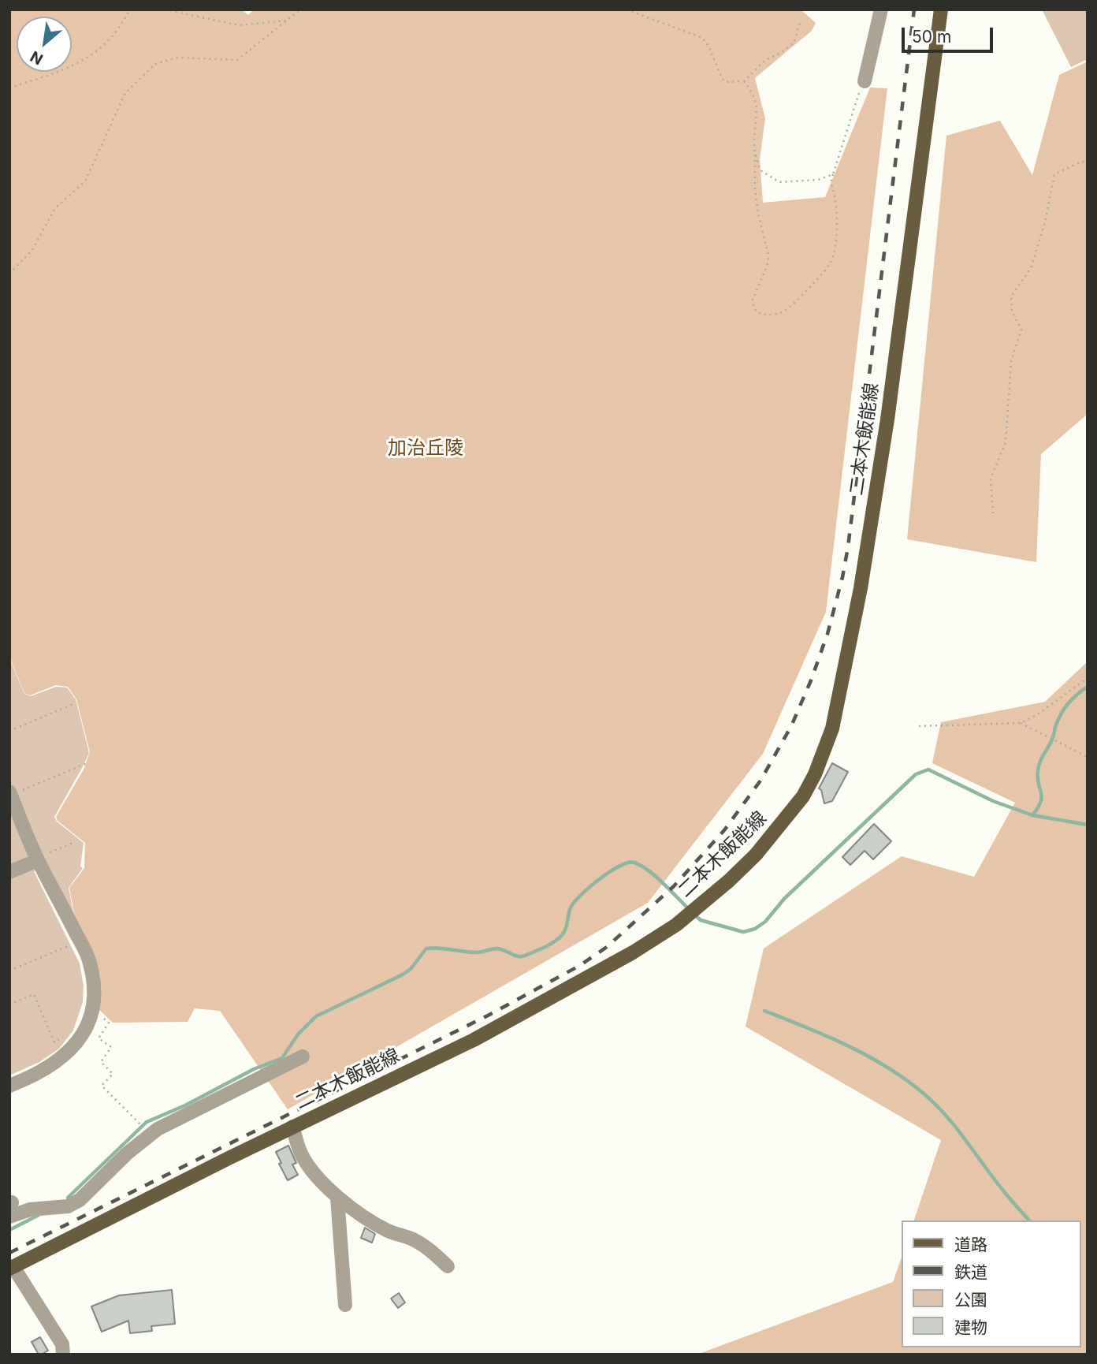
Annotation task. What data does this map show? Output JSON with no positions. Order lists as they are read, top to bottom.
{
  "streets": {
    "main road": ["二本木飯能線"]
  },
  "parks": ["加治丘陵"],
  "legend": [
    "道路",
    "鉄道",
    "公園",
    "建物"
  ],
  "scale_bar": "50 m",
  "north": "bottom left"
}
